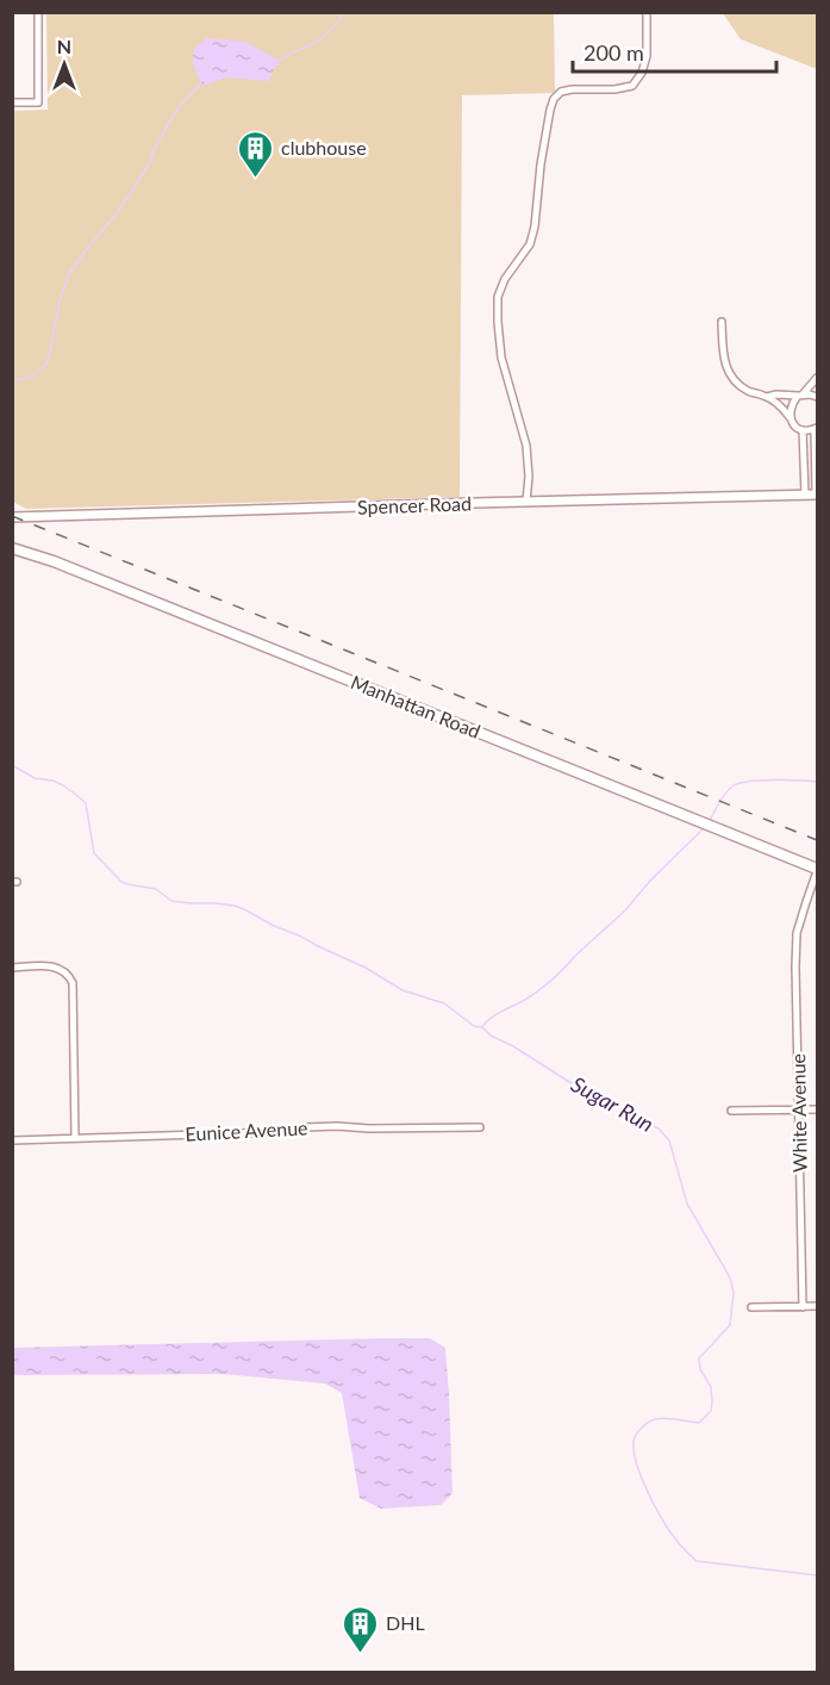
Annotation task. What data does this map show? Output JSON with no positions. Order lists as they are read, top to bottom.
{
  "streets": {
    "main road": ["Manhattan Road"],
    "street": ["Spencer Road", "White Avenue", "Eunice Avenue"]
  },
  "crossings": [
    ["Manhattan Road", "White Avenue"]
  ],
  "water": ["Sugar Run"],
  "places": {
    "building": ["clubhouse", "DHL"]
  },
  "scale_bar": "200 m",
  "north": "top"
}
